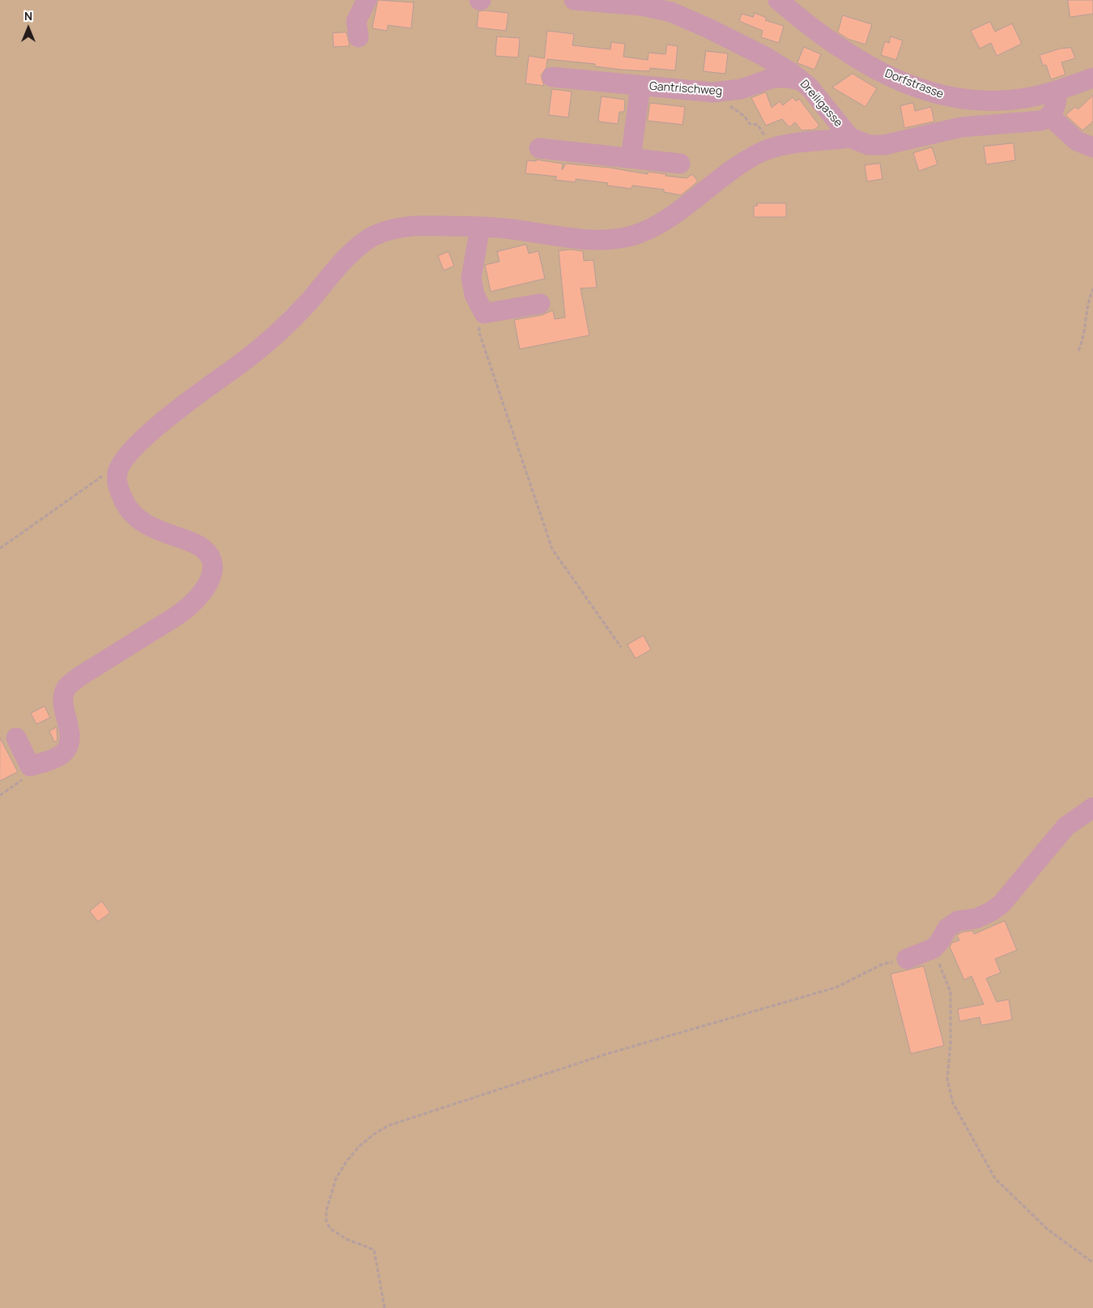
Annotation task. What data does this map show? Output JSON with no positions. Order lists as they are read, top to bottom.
{
  "streets": {
    "street": ["Dorfstrasse", "Gantrischweg", "Dreiligasse"]
  },
  "crossings": [
    ["Gantrischweg", "Dreiligasse"]
  ],
  "north": "top"
}
